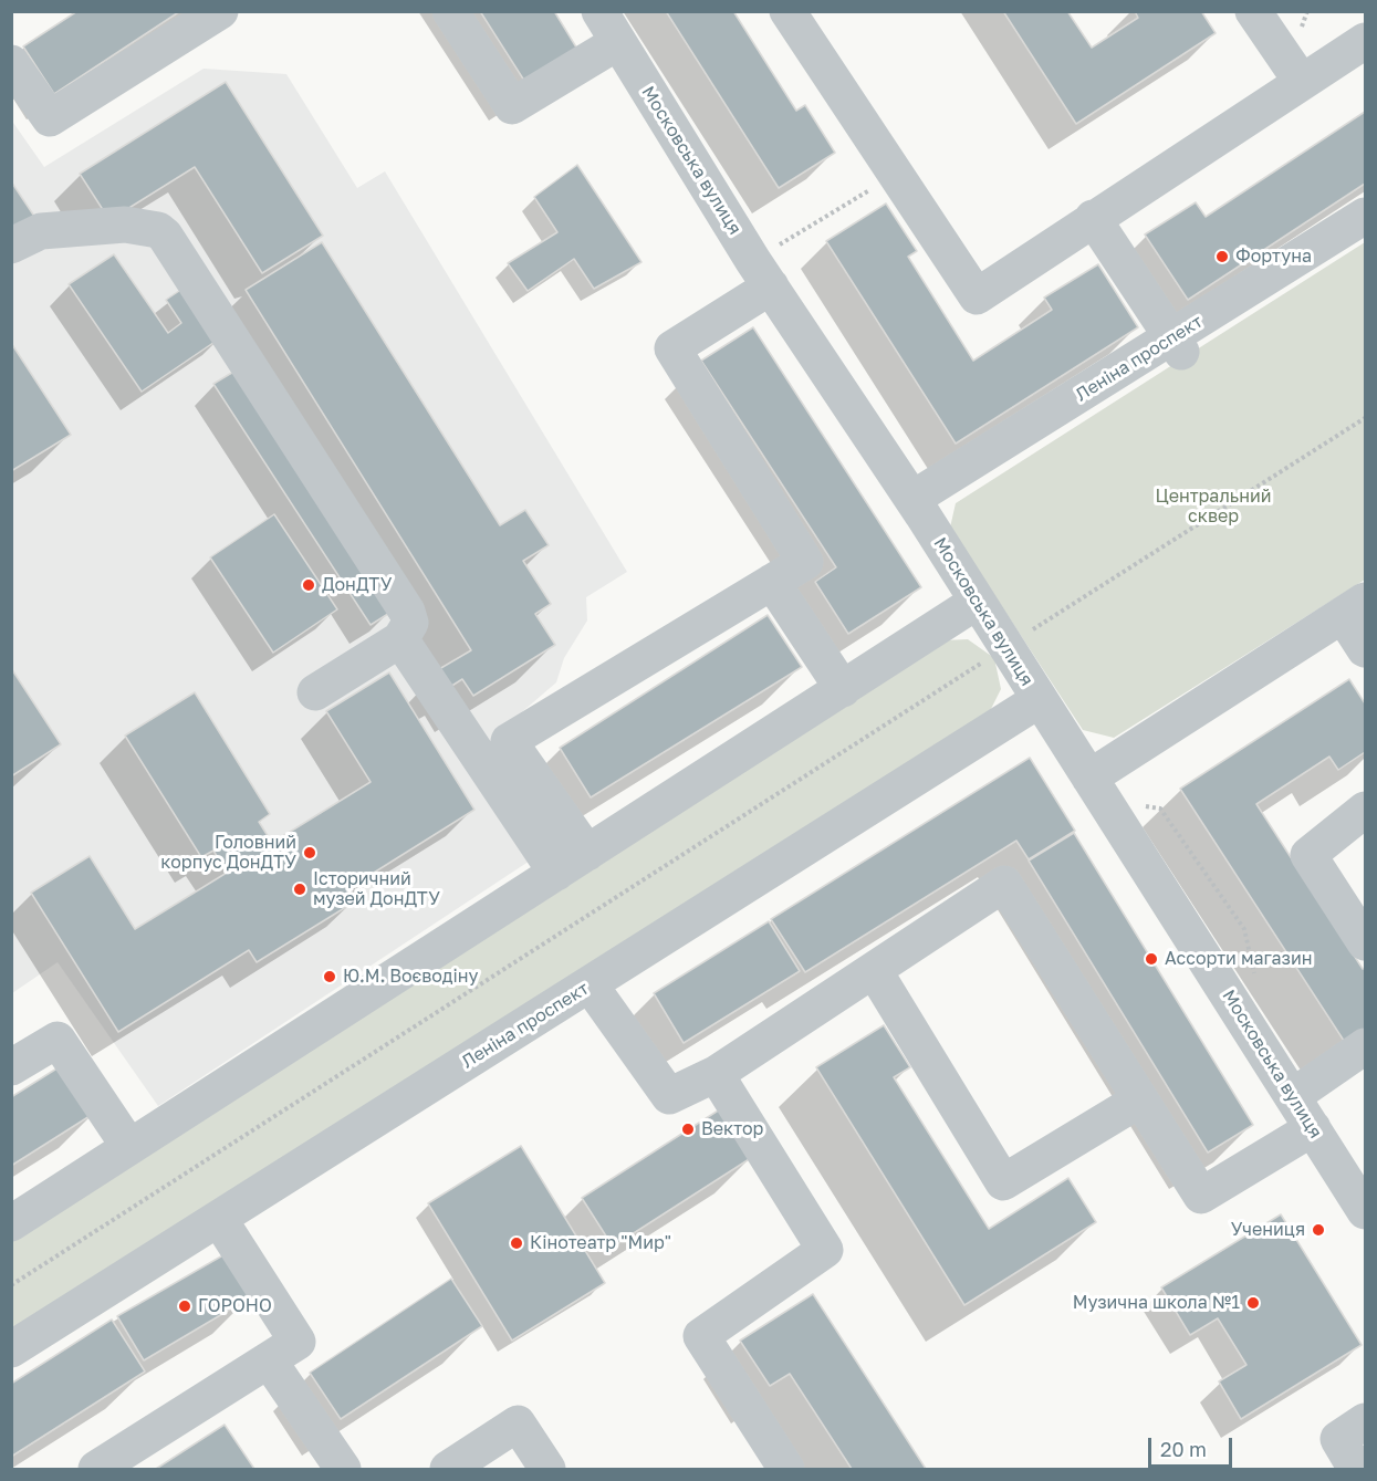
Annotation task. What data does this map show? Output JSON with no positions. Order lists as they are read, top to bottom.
{
  "streets": {
    "street": ["Московська вулиця", "Леніна проспект"]
  },
  "crossings": [
    ["Московська вулиця", "Леніна проспект"]
  ],
  "parks": ["Центральний сквер"],
  "places": [
    "Фортуна",
    "ДонДТУ",
    "Головний корпус ДонДТУ",
    "Історичний музей ДонДТУ",
    "Ассорти магазин",
    "Ю.М. Воєводіну",
    "Вектор",
    "Учениця",
    "Кінотеатр \"Мир\"",
    "Музична школа №1",
    "ГОРОНО"
  ],
  "scale_bar": "20 m"
}
